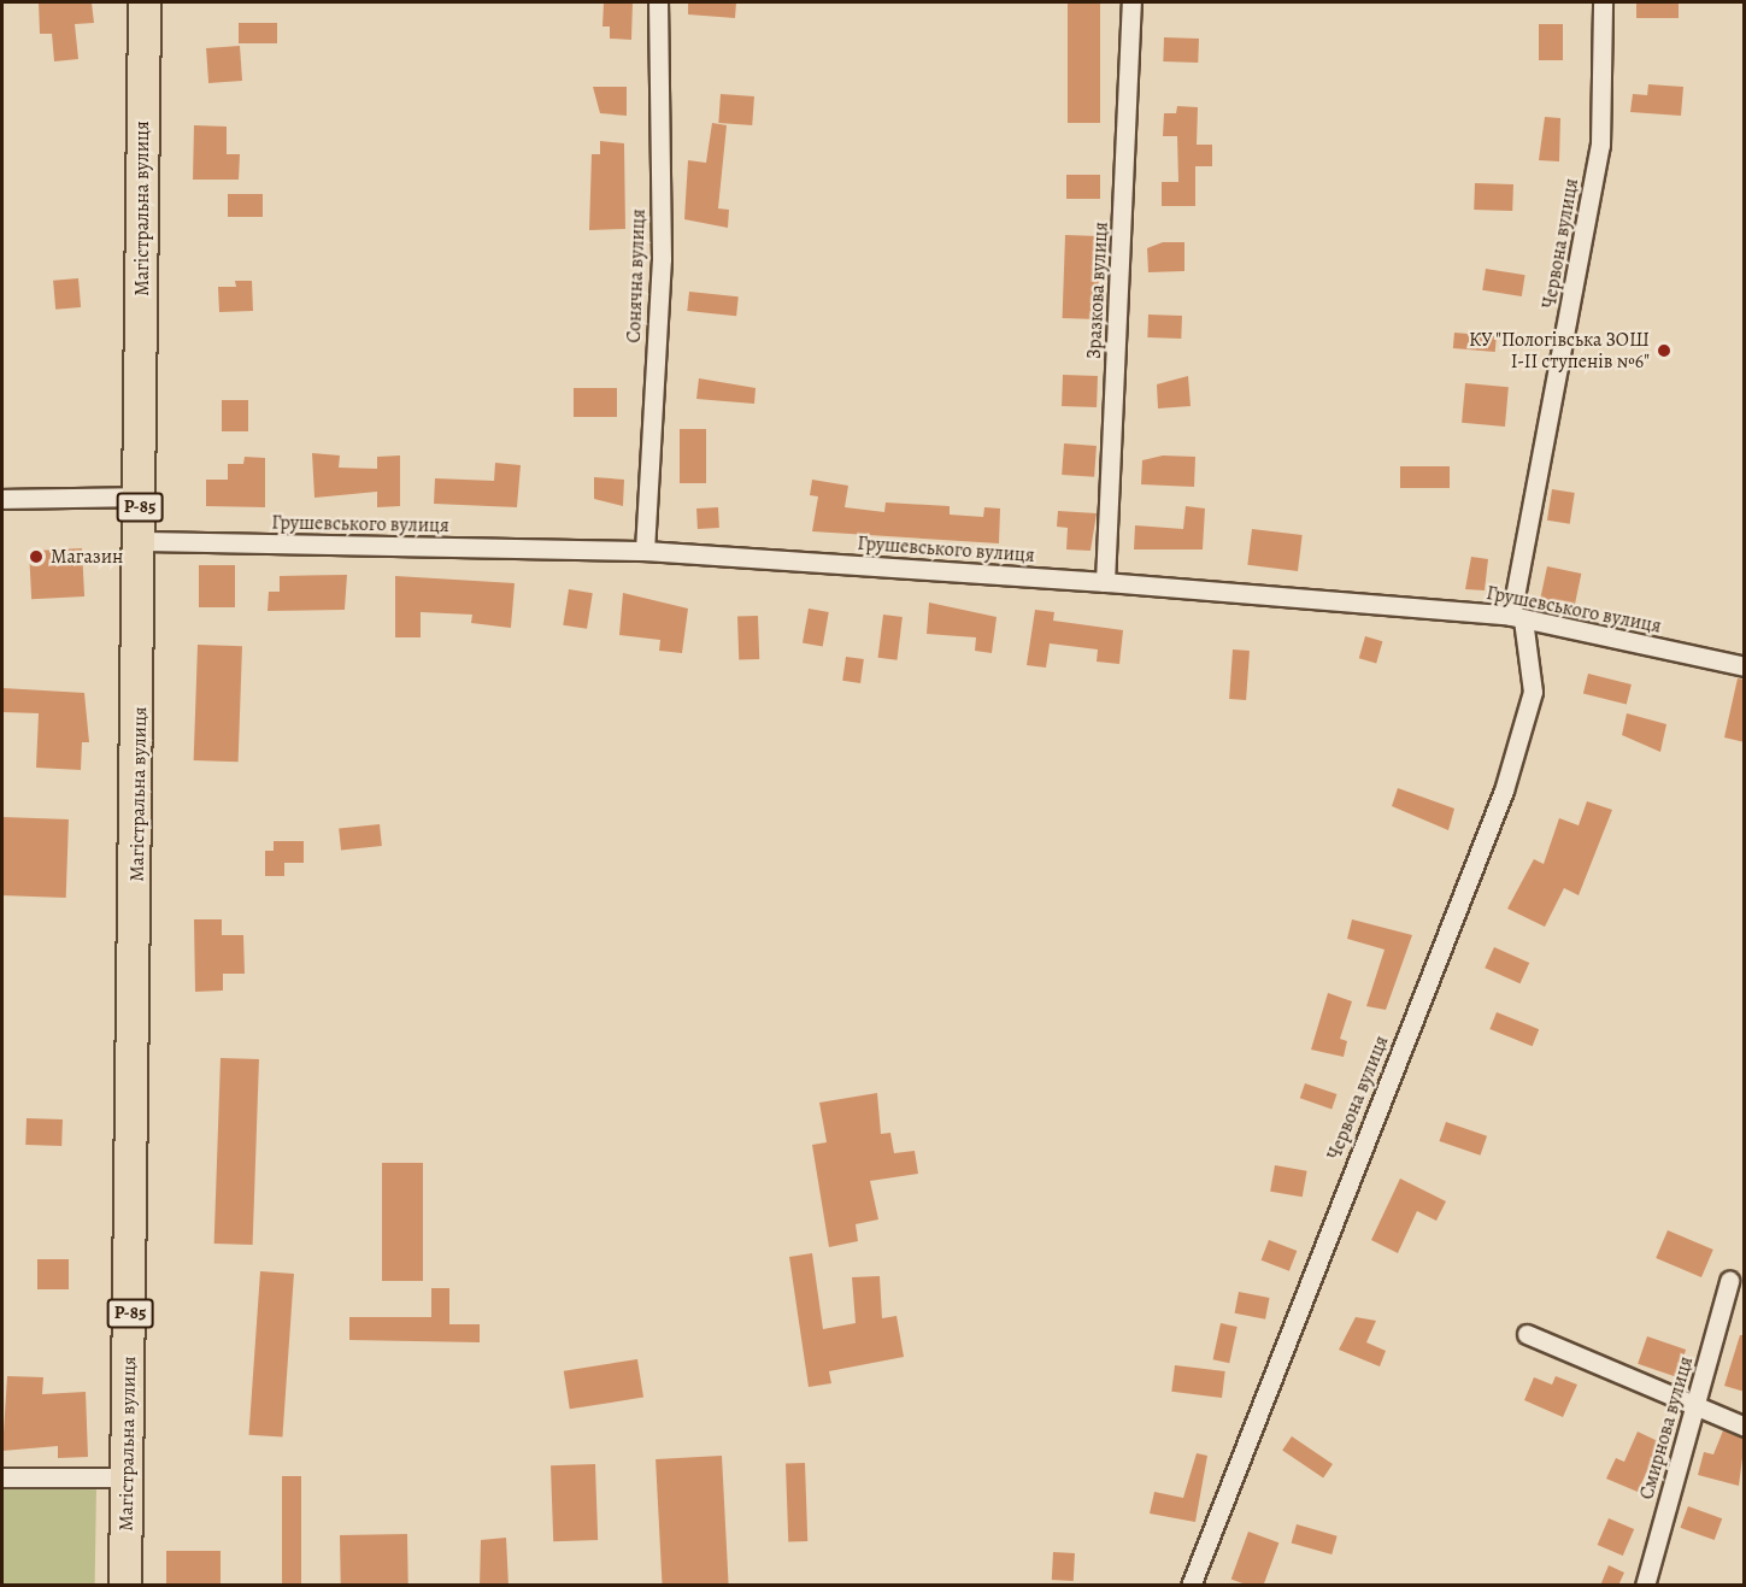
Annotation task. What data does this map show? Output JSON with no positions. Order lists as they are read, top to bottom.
{
  "streets": {
    "main road": ["Магістральна вулиця", "Р-85"],
    "street": [
      "Червона вулиця",
      "Сонячна вулиця",
      "Зразкова вулиця",
      "Грушевського вулиця",
      "Смирнова вулиця"
    ]
  },
  "crossings": [
    ["Магістральна вулиця", "Грушевського вулиця"],
    ["Червона вулиця", "Грушевського вулиця"],
    ["Сонячна вулиця", "Грушевського вулиця"],
    ["Зразкова вулиця", "Грушевського вулиця"]
  ],
  "places": ["КУ \"Пологівська ЗОШ І-ІІ ступенів №6\"", "Магазин"]
}
